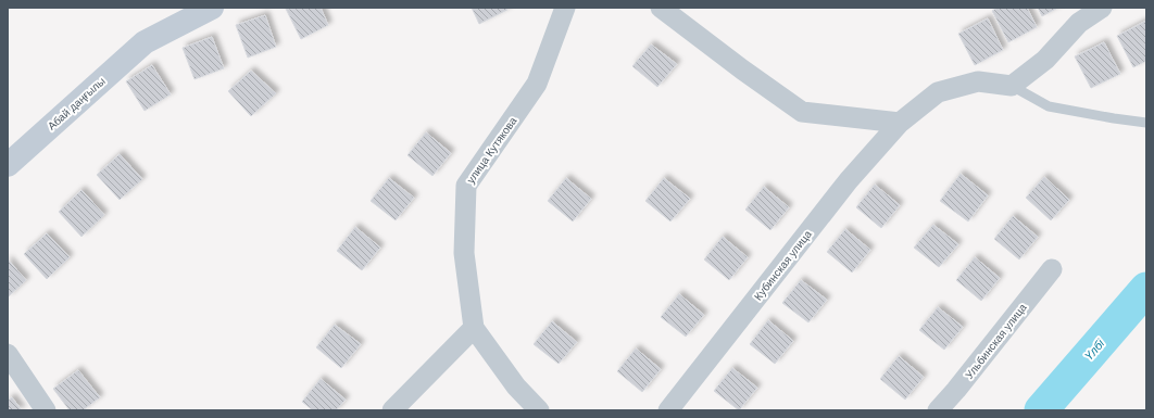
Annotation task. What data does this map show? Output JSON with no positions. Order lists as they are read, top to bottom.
{
  "streets": {
    "main road": ["Абай даңғылы"],
    "street": ["улица Кутякова", "Кубинская улица", "Ульбинская улица"]
  },
  "water": ["Үлбі"]
}
